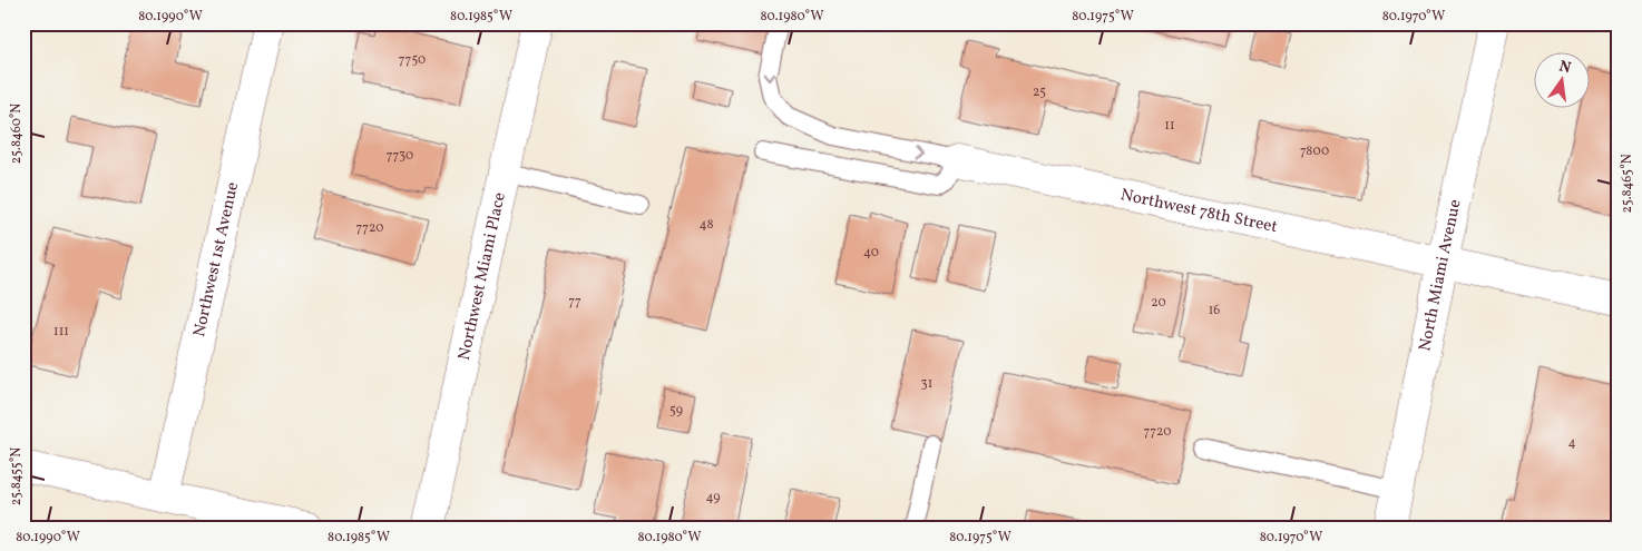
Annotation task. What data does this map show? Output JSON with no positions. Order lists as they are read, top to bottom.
{
  "streets": {
    "street": [
      "Northwest 78th Street",
      "Northwest 1st Avenue",
      "North Miami Avenue",
      "Northwest Miami Place"
    ]
  },
  "crossings": [
    ["Northwest 78th Street", "North Miami Avenue"]
  ],
  "house_numbers": [
    "7750",
    "25",
    "11",
    "7800",
    "7730",
    "48",
    "7720",
    "40",
    "77",
    "20",
    "16",
    "111",
    "31",
    "59",
    "7720",
    "4",
    "49"
  ],
  "north": "top",
  "coordinates": [
    "80.1990°W",
    "80.1985°W",
    "80.1980°W",
    "80.1975°W",
    "80.1970°W",
    "25.8460°N",
    "25.8465°N",
    "25.8455°N"
  ]
}
